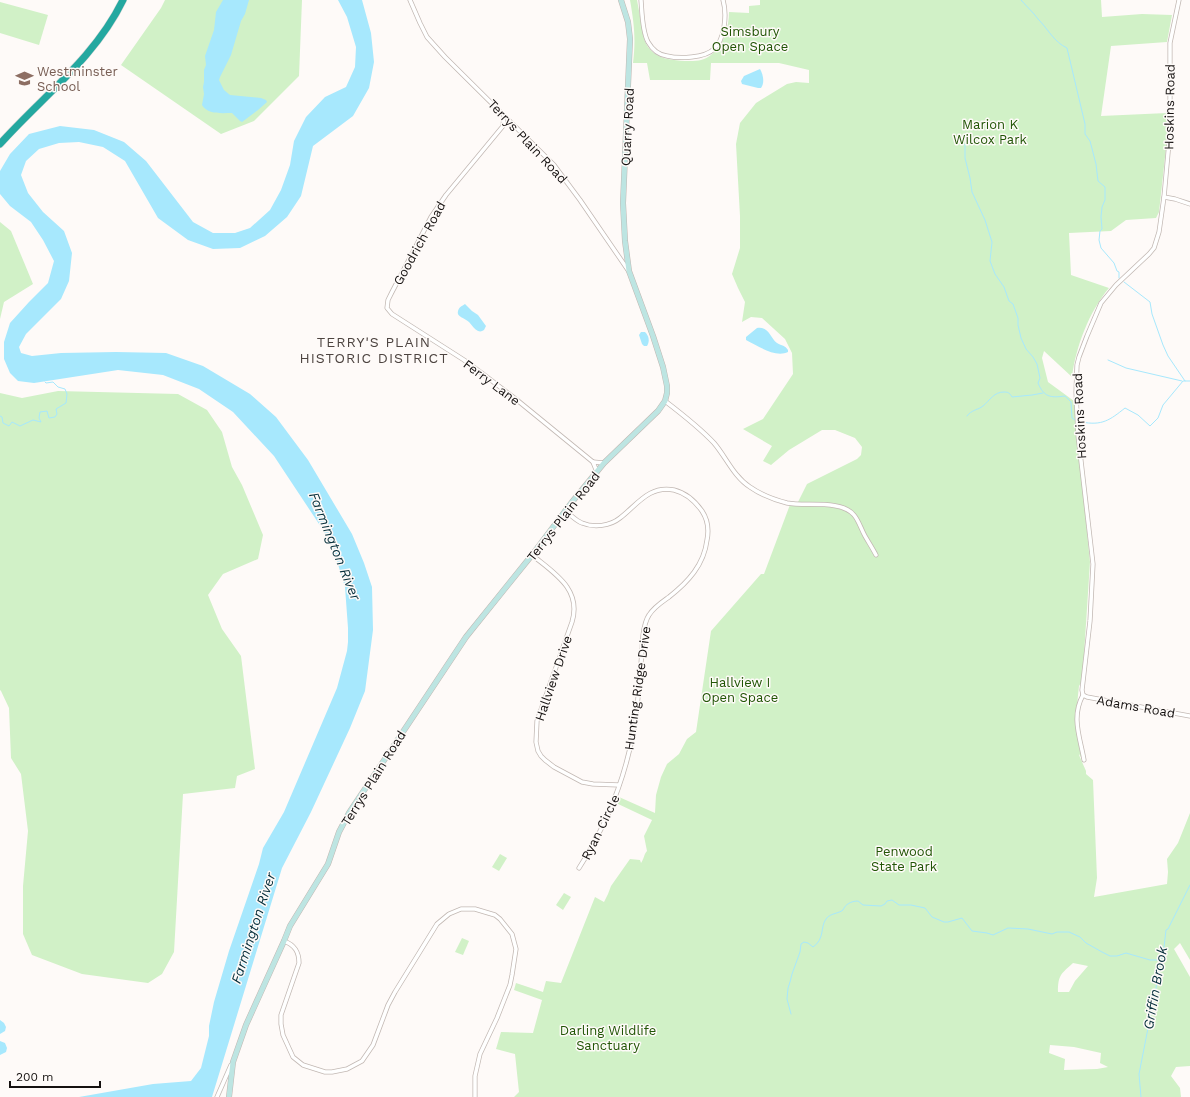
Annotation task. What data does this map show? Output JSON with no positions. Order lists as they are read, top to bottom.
{
  "streets": {
    "street": [
      "Hoskins Road",
      "Quarry Road",
      "Terrys Plain Road",
      "Goodrich Road",
      "Ferry Lane",
      "Hallview Drive",
      "Hunting Ridge Drive",
      "Adams Road",
      "Ryan Circle"
    ]
  },
  "crossings": [
    ["Hoskins Road", "Adams Road"],
    ["Quarry Road", "Terrys Plain Road"],
    ["Terrys Plain Road", "Goodrich Road"],
    ["Terrys Plain Road", "Ferry Lane"],
    ["Terrys Plain Road", "Hallview Drive"],
    ["Terrys Plain Road", "Hunting Ridge Drive"],
    ["Goodrich Road", "Ferry Lane"],
    ["Hallview Drive", "Hunting Ridge Drive"],
    ["Hallview Drive", "Ryan Circle"],
    ["Hunting Ridge Drive", "Ryan Circle"]
  ],
  "districts": ["TERRY'S PLAIN HISTORIC DISTRICT"],
  "water": ["Farmington River", "Griffin Brook"],
  "parks": [
    "Simsbury Open Space",
    "Marion K Wilcox Park",
    "Hallview I Open Space",
    "Penwood State Park",
    "Darling Wildlife Sanctuary"
  ],
  "places": {
    "school or university": ["Westminster School"]
  },
  "scale_bar": "200 m"
}
